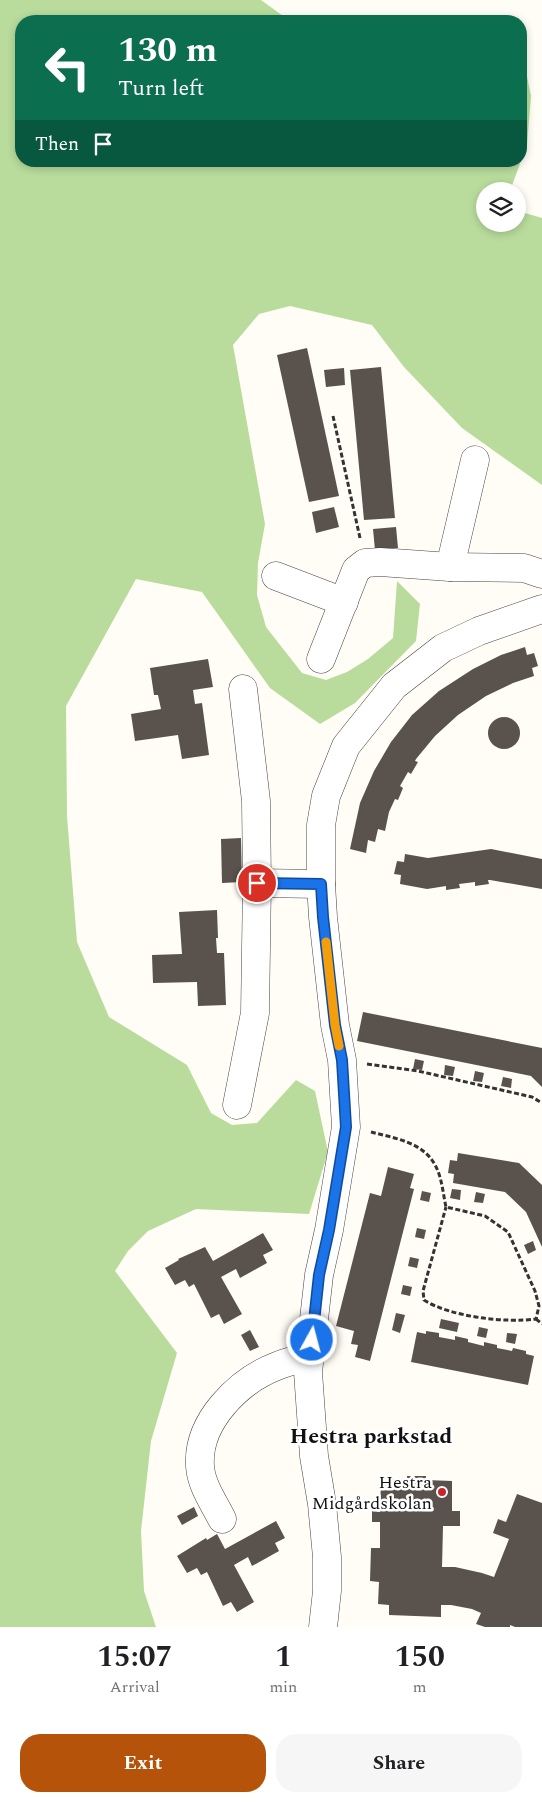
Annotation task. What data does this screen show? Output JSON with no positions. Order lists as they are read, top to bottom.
{
  "districts": ["Hestra parkstad"],
  "places": ["Hestra Midgårdskolan"],
  "page": {
    "turn": ["130 m", "Turn left"],
    "then": "Then",
    "eta": [
      "15:07",
      "Arrival",
      "1",
      "min",
      "150",
      "m"
    ],
    "buttons": ["Exit", "Share"]
  }
}
